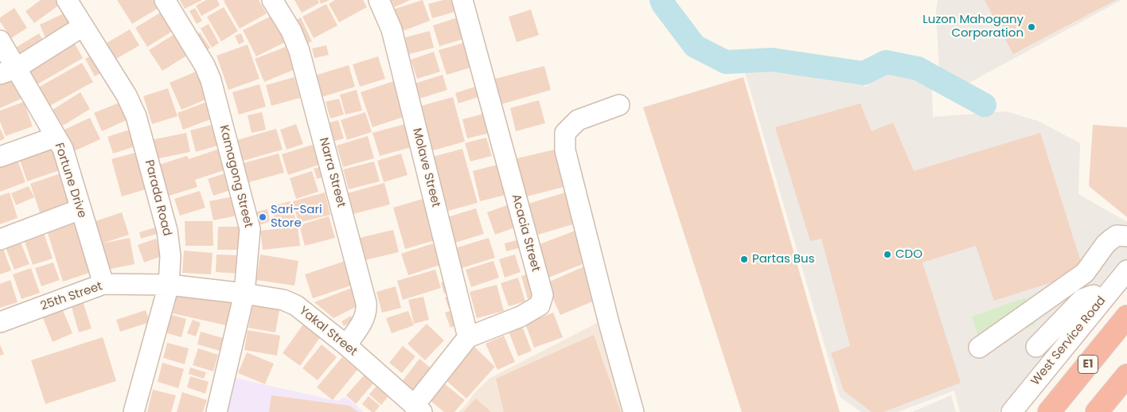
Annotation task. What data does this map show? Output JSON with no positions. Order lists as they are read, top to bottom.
{
  "streets": {
    "highway": ["E1"],
    "street": [
      "Molave Street",
      "Narra Street",
      "Kamagong Street",
      "Fortune Drive",
      "Parada Road",
      "Acacia Street",
      "25th Street",
      "Yakal Street",
      "West Service Road"
    ]
  },
  "crossings": [
    ["Molave Street", "Acacia Street"],
    ["Narra Street", "Yakal Street"],
    ["Kamagong Street", "Yakal Street"],
    ["Fortune Drive", "25th Street"],
    ["Parada Road", "25th Street"],
    ["Parada Road", "Yakal Street"],
    ["25th Street", "Yakal Street"]
  ],
  "places": [
    "Luzon Mahogany Corporation",
    "Sari-Sari Store",
    "CDO",
    "Partas Bus"
  ]
}
